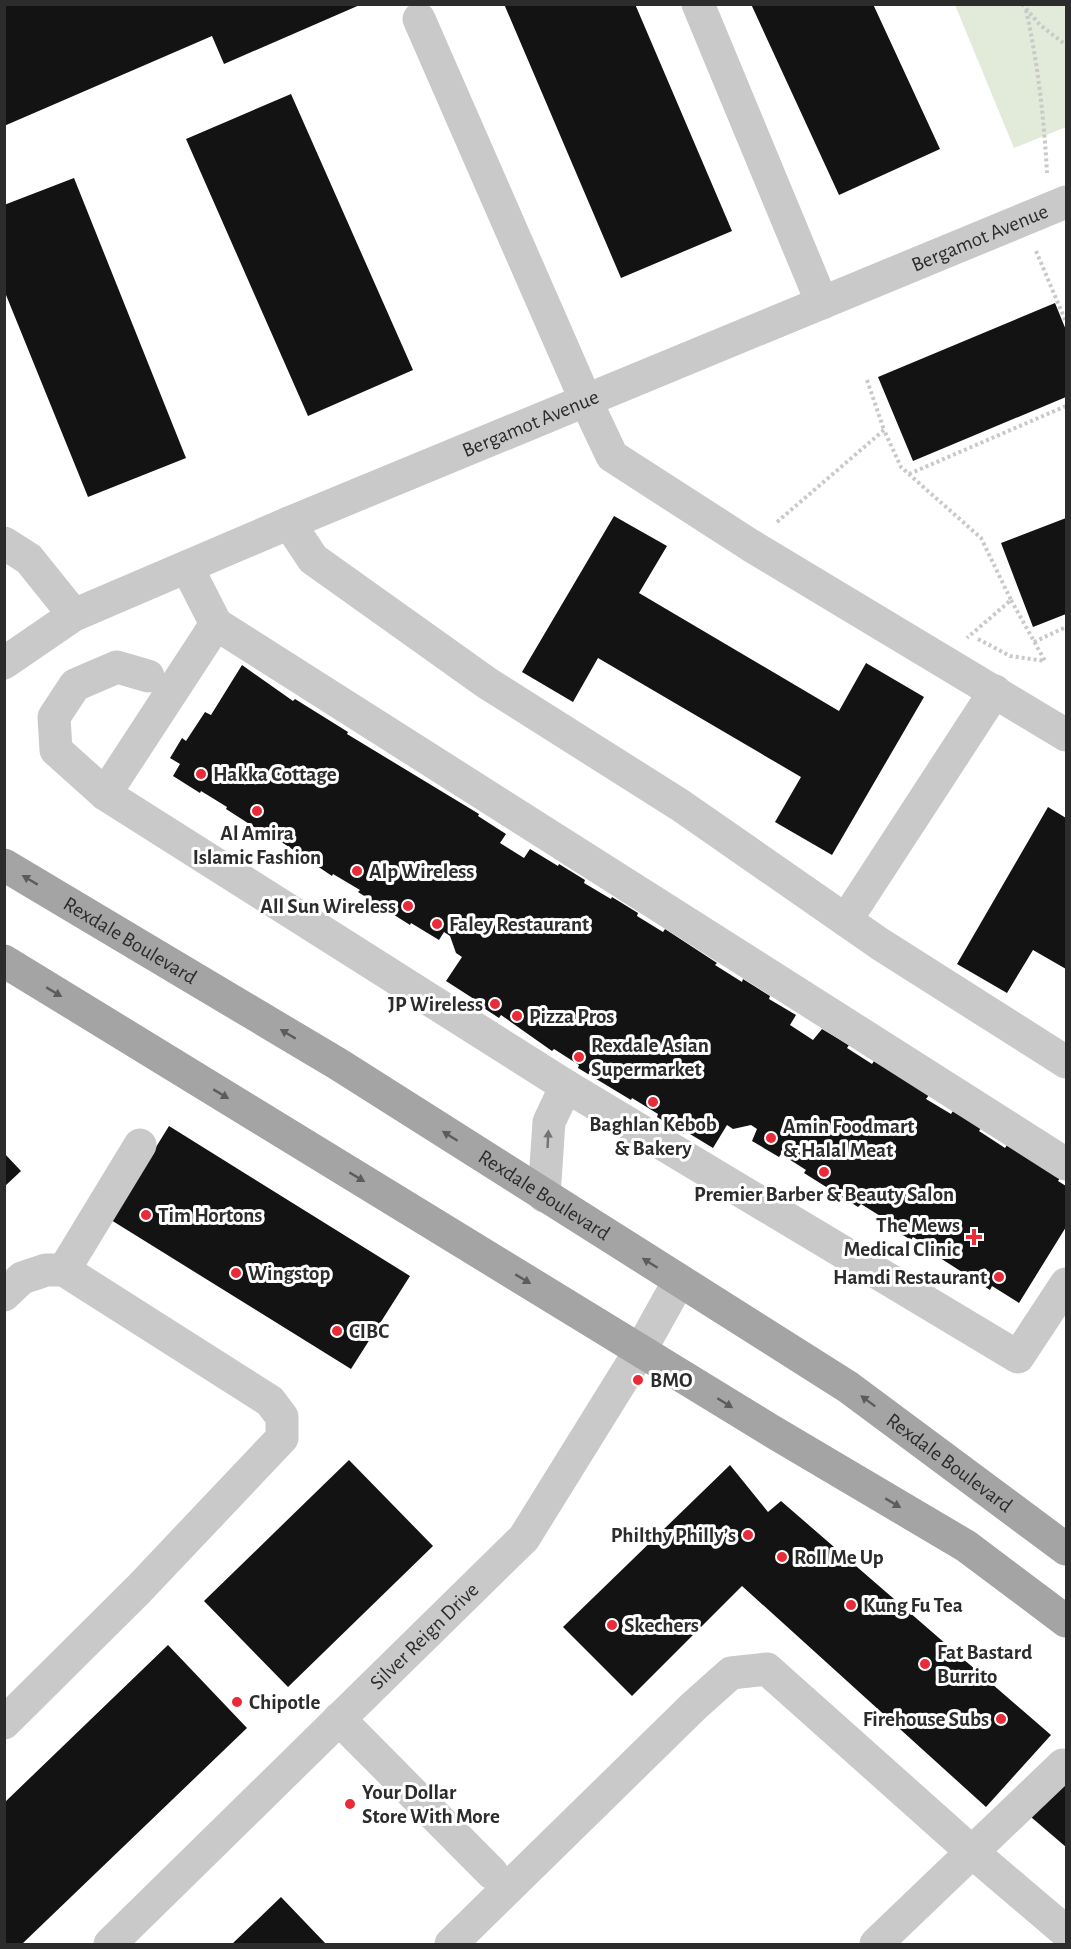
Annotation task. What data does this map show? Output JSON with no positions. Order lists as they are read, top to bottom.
{
  "streets": {
    "main road": ["Rexdale Boulevard"],
    "street": ["Bergamot Avenue", "Silver Reign Drive"]
  },
  "crossings": [
    ["Rexdale Boulevard", "Silver Reign Drive"]
  ],
  "places": {
    "other": [
      "Hakka Cottage",
      "Al Amira Islamic Fashion",
      "Alp Wireless",
      "All Sun Wireless",
      "Faley Restaurant",
      "JP Wireless",
      "Pizza Pros",
      "Rexdale Asian Supermarket",
      "Baghlan Kebob & Bakery",
      "Amin Foodmart & Halal Meat",
      "Premier Barber & Beauty Salon",
      "Tim Hortons",
      "Wingstop",
      "Hamdi Restaurant",
      "CIBC",
      "BMO",
      "Philthy Philly’s",
      "Roll Me Up",
      "Kung Fu Tea",
      "Skechers",
      "Fat Bastard Burrito",
      "Chipotle",
      "Firehouse Subs",
      "Your Dollar Store With More"
    ],
    "health": ["The Mews Medical Clinic"]
  }
}
